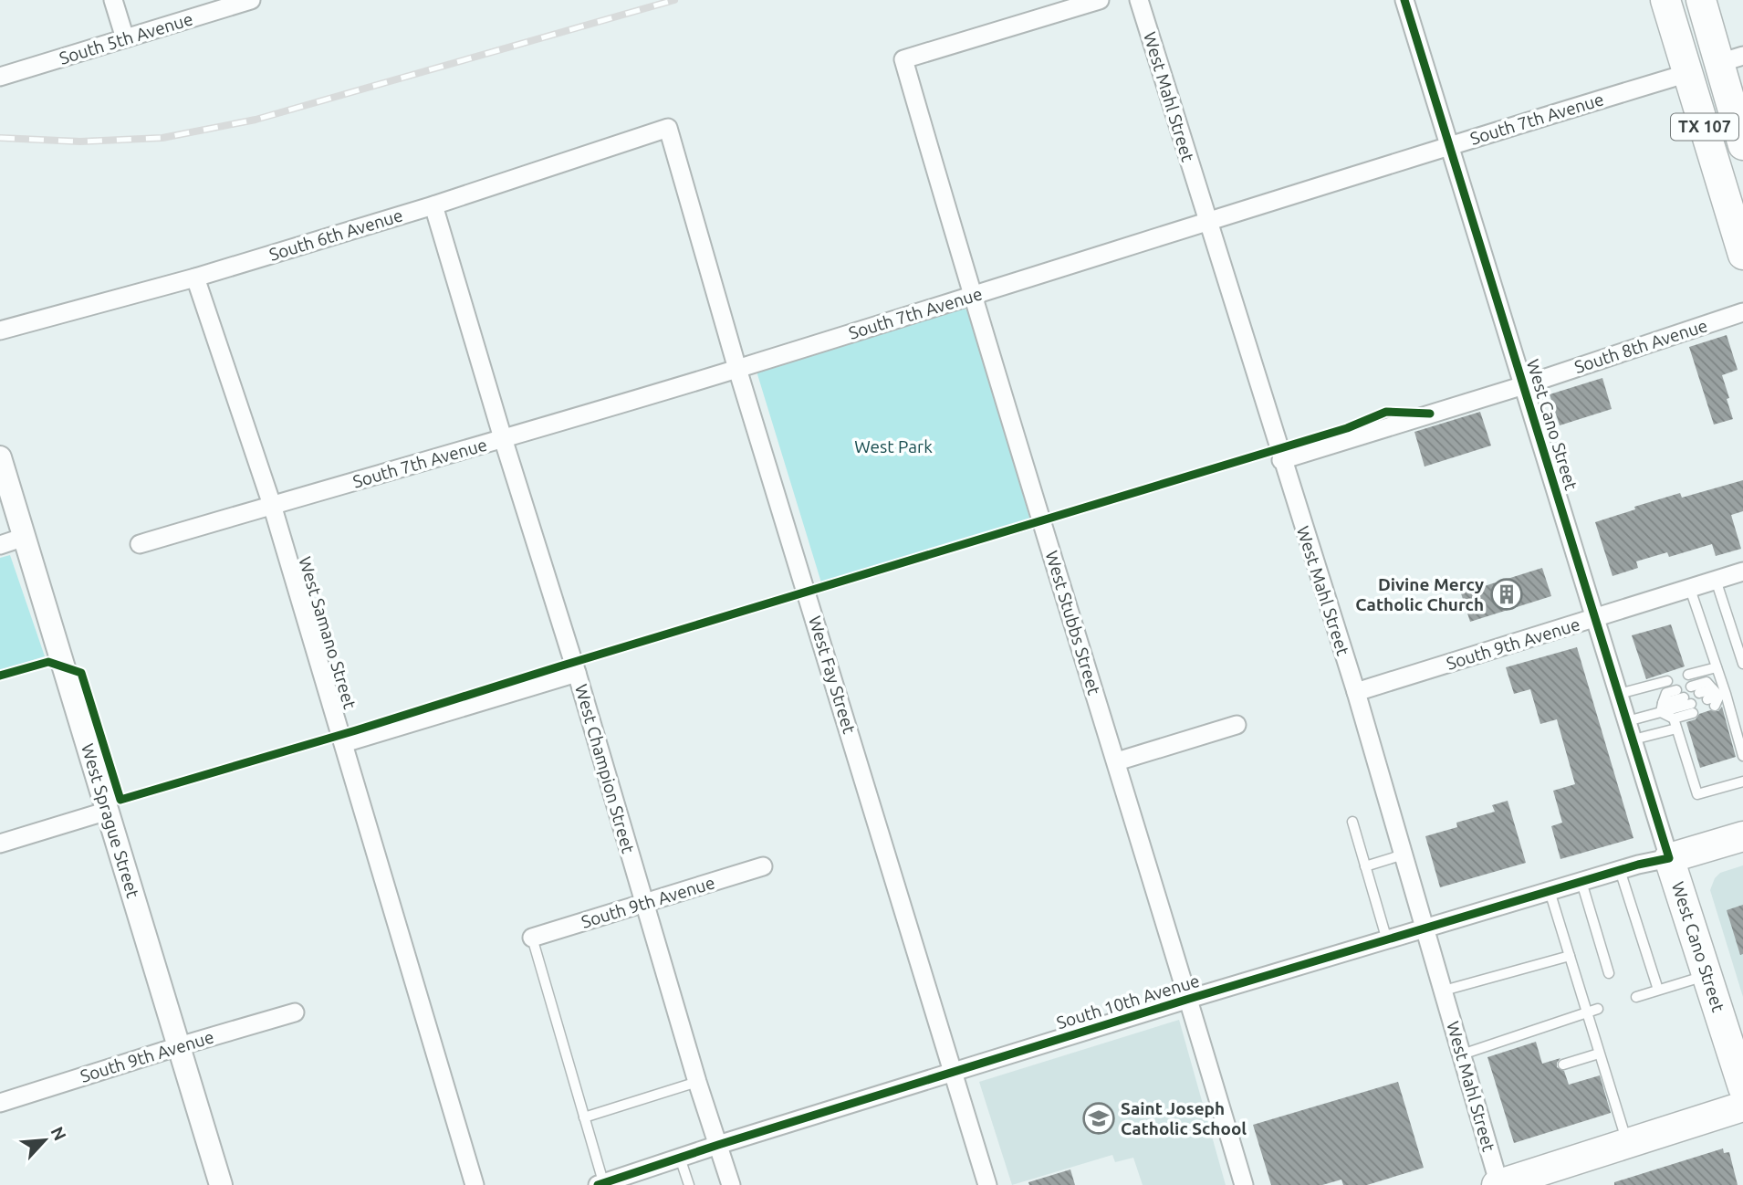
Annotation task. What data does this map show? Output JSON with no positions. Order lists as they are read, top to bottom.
{
  "streets": {
    "main road": ["TX 107", "West Cano Street", "South 10th Avenue"],
    "street": [
      "South 5th Avenue",
      "West Mahl Street",
      "South 7th Avenue",
      "South 6th Avenue",
      "South 8th Avenue",
      "West Stubbs Street",
      "West Samano Street",
      "South 9th Avenue",
      "West Fay Street",
      "West Champion Street",
      "West Sprague Street"
    ]
  },
  "crossings": [
    ["West Mahl Street", "South 7th Avenue"],
    ["West Mahl Street", "South 8th Avenue"],
    ["West Mahl Street", "South 9th Avenue"],
    ["West Mahl Street", "South 10th Avenue"],
    ["South 7th Avenue", "TX 107"],
    ["South 7th Avenue", "West Cano Street"],
    ["South 7th Avenue", "West Stubbs Street"],
    ["South 7th Avenue", "West Samano Street"],
    ["South 7th Avenue", "West Fay Street"],
    ["South 7th Avenue", "West Champion Street"],
    ["South 6th Avenue", "West Samano Street"],
    ["South 6th Avenue", "West Fay Street"],
    ["South 6th Avenue", "West Champion Street"],
    ["South 8th Avenue", "West Cano Street"],
    ["West Cano Street", "South 9th Avenue"],
    ["West Cano Street", "South 10th Avenue"],
    ["West Stubbs Street", "South 10th Avenue"],
    ["South 9th Avenue", "West Champion Street"],
    ["South 9th Avenue", "West Sprague Street"],
    ["West Fay Street", "South 10th Avenue"],
    ["West Champion Street", "South 10th Avenue"]
  ],
  "parks": ["West Park"],
  "places": {
    "building": ["Divine Mercy Catholic Church"],
    "school or university": ["Saint Joseph Catholic School"]
  },
  "north": "top right"
}
